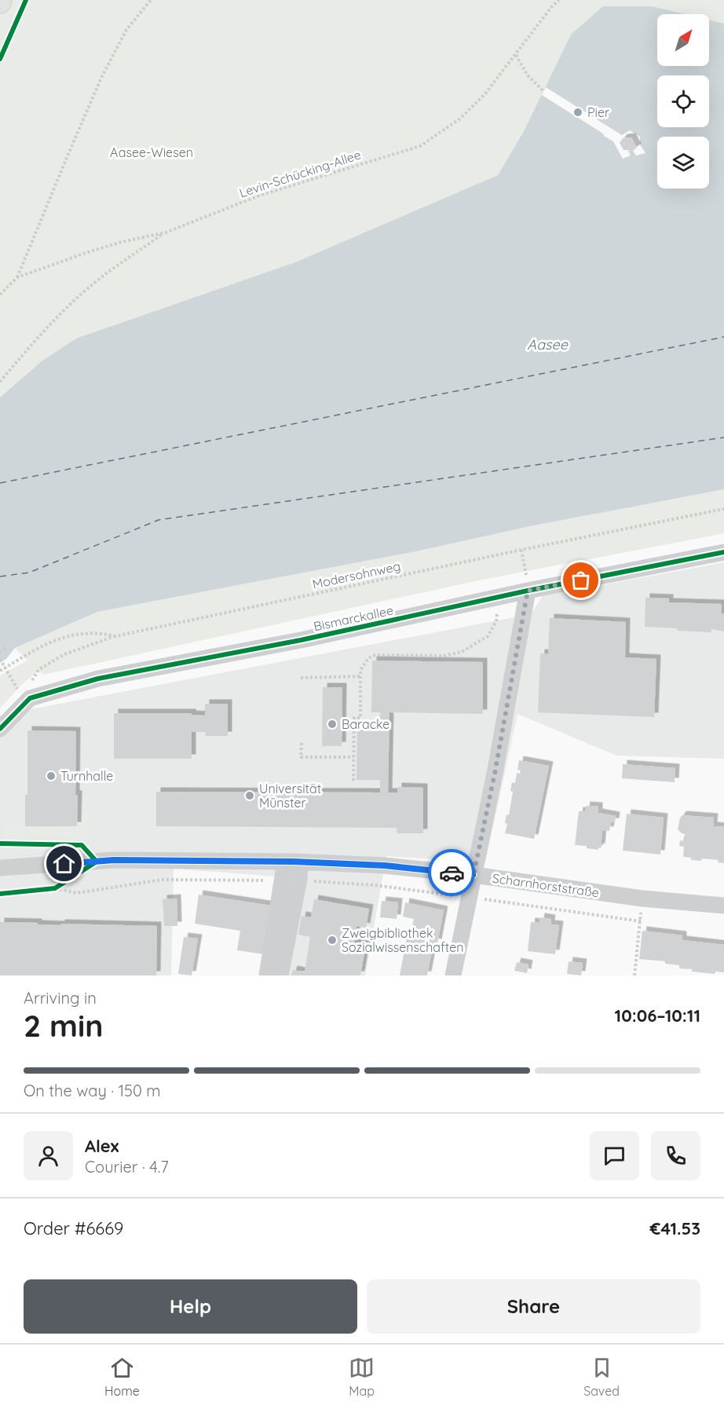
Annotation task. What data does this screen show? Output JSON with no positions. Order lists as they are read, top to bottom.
{
  "streets": {
    "street": ["Bismarckallee", "Scharnhorststraße"],
    "path": ["Levin-Schücking-Allee", "Modersohnweg"]
  },
  "water": ["Aasee"],
  "parks": ["Aasee-Wiesen"],
  "places": [
    "Pier",
    "Baracke",
    "Turnhalle",
    "Universität Münster",
    "Zweigbibliothek Sozialwissenschaften"
  ],
  "north": "top right",
  "page": {
    "heading": ["2 min", "Arriving in", "10:06–10:11"],
    "panel": [
      "Alex",
      "Courier · 4.7",
      "Order #6669",
      "€41.53"
    ],
    "bar": "On the way · 150 m",
    "buttons": ["Help", "Share"],
    "tabs": ["Home", "Map", "Saved"]
  }
}
